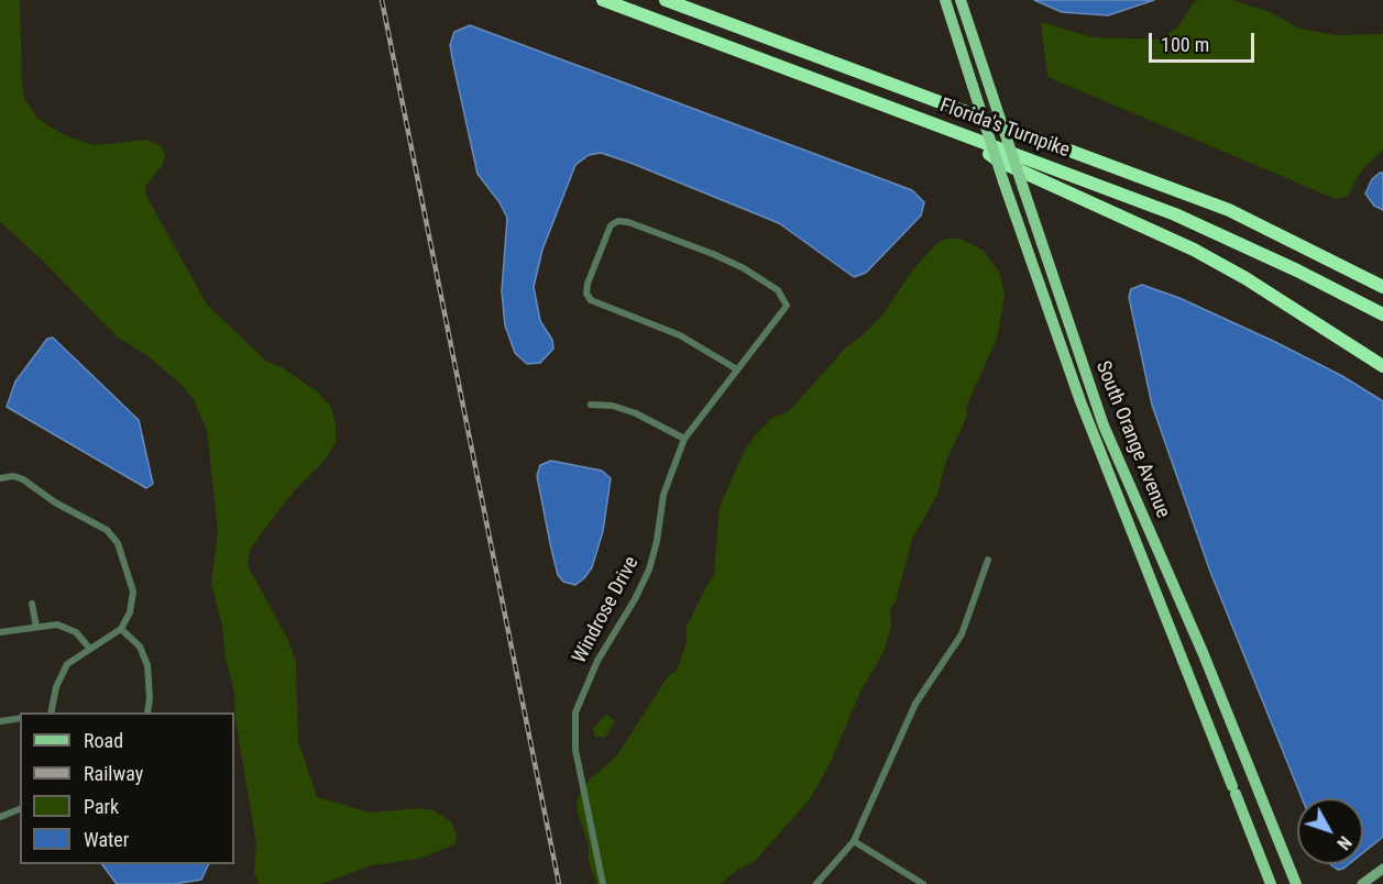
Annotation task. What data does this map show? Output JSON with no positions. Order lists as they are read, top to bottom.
{
  "streets": {
    "highway": ["Florida's Turnpike"],
    "main road": ["South Orange Avenue"],
    "street": ["Windrose Drive"]
  },
  "legend": [
    "Road",
    "Railway",
    "Park",
    "Water"
  ],
  "scale_bar": "100 m",
  "north": "bottom right"
}
